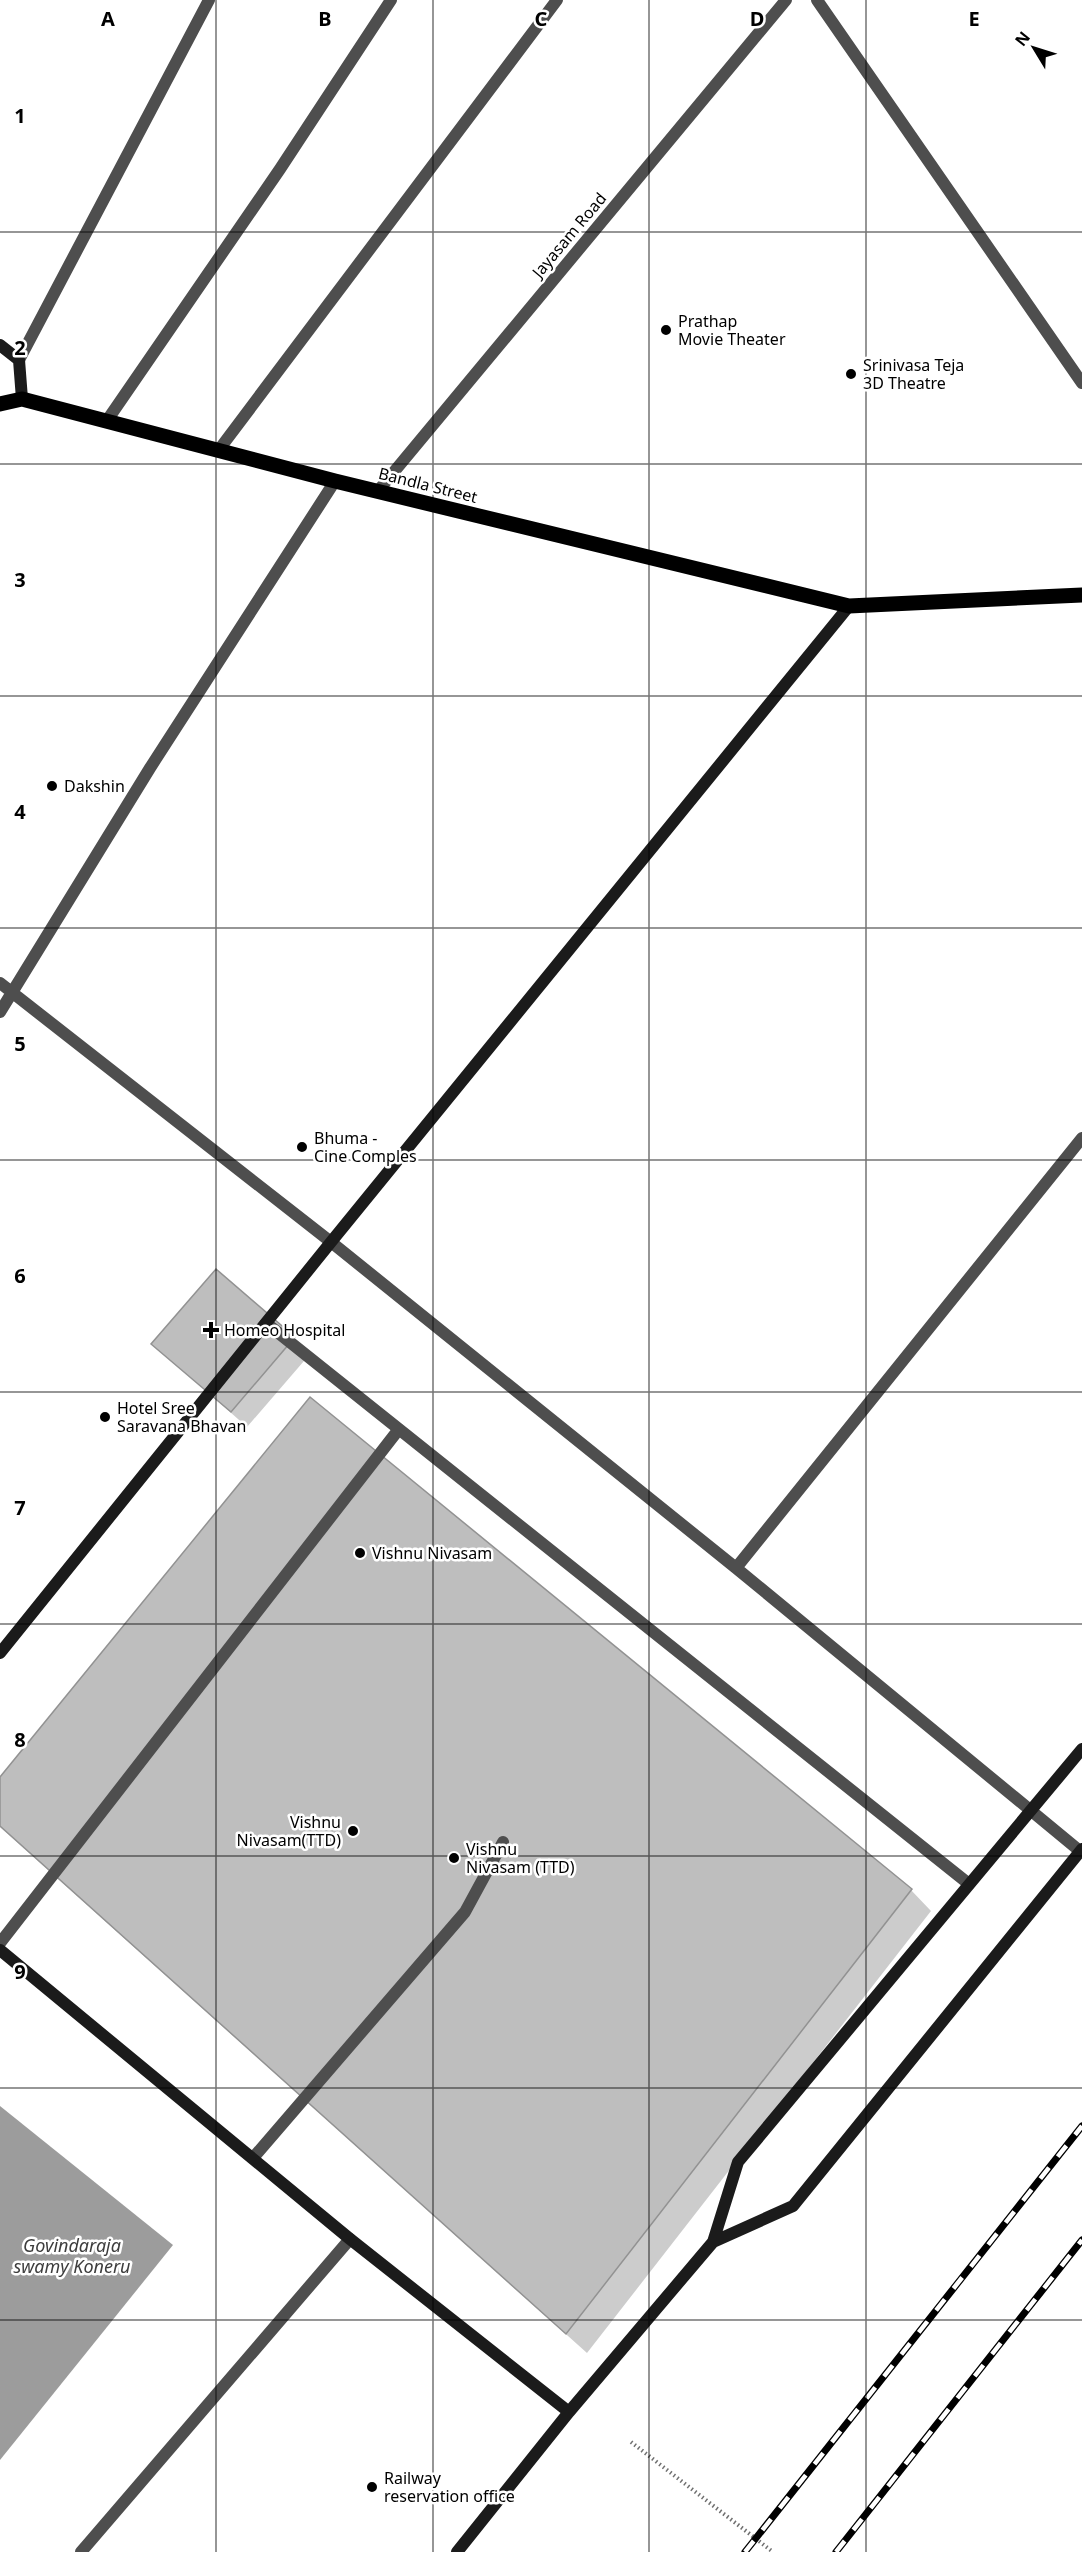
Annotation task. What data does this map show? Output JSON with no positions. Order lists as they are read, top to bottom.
{
  "streets": {
    "main road": ["Bandla Street"],
    "street": ["Jayasam Road"]
  },
  "crossings": [
    ["Jayasam Road", "Bandla Street"]
  ],
  "water": ["Govindaraja swamy Koneru"],
  "places": {
    "other": [
      "Prathap Movie Theater",
      "Srinivasa Teja 3D Theatre",
      "Dakshin",
      "Bhuma - Cine Comples",
      "Hotel Sree Saravana Bhavan",
      "Vishnu Nivasam",
      "Vishnu Nivasam(TTD)",
      "Vishnu Nivasam (TTD)",
      "Railway reservation office"
    ],
    "health": ["Homeo Hospital"]
  },
  "north": "top left",
  "grid": {
    "columns": [
      "A",
      "B",
      "C",
      "D",
      "E"
    ],
    "rows": [
      "1",
      "2",
      "3",
      "4",
      "5",
      "6",
      "7",
      "8",
      "9"
    ]
  }
}
